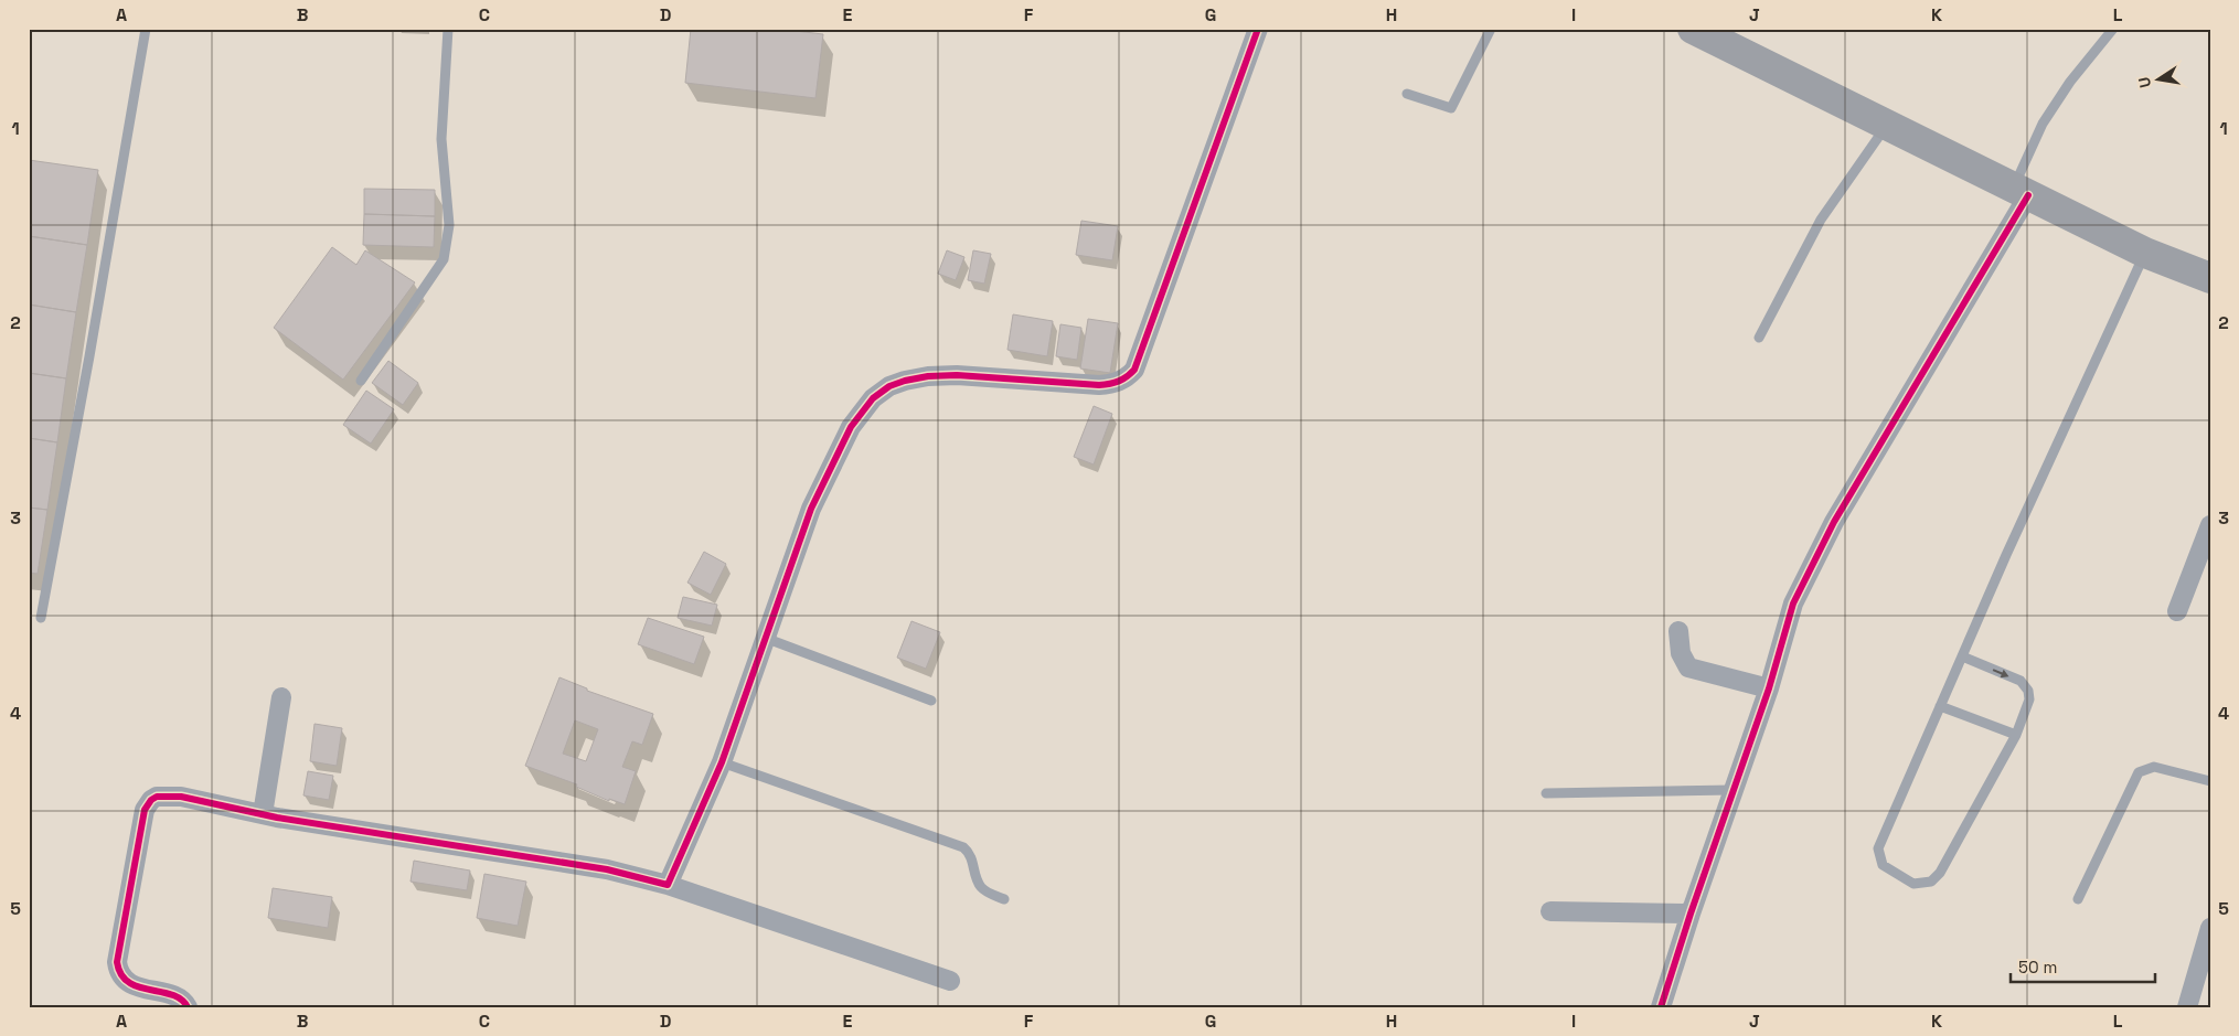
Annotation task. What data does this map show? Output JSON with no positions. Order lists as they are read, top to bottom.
{
  "scale_bar": "50 m",
  "north": "left",
  "grid": {
    "columns": [
      "A",
      "B",
      "C",
      "D",
      "E",
      "F",
      "G",
      "H",
      "I",
      "J",
      "K",
      "L"
    ],
    "rows": [
      "1",
      "2",
      "3",
      "4",
      "5"
    ]
  }
}
